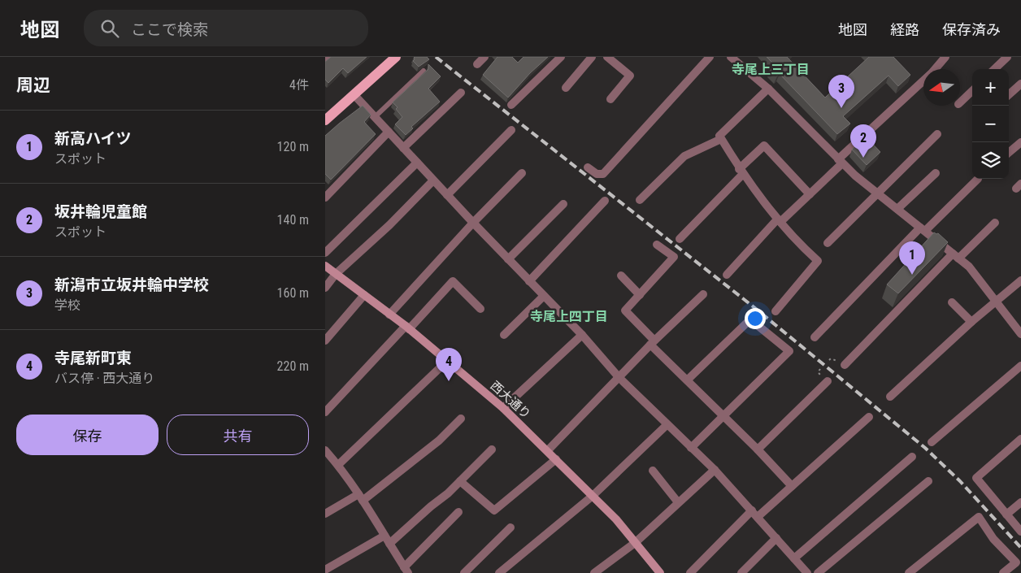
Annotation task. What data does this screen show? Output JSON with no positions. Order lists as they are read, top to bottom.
{
  "streets": {
    "street": ["西大通り"]
  },
  "districts": ["寺尾上三丁目", "寺尾上四丁目"],
  "north": "left",
  "page": {
    "header": "地図",
    "search": "ここで検索",
    "nav": ["地図", "経路", "保存済み"],
    "heading": ["周辺", "4件"],
    "map_buttons": ["+", "−"],
    "pins": [
      "3",
      "2",
      "1",
      "4"
    ],
    "list": [
      {
        "mark": "1",
        "name": "新高ハイツ",
        "note": "スポット",
        "value": "120 m"
      },
      {
        "mark": "2",
        "name": "坂井輪児童館",
        "note": "スポット",
        "value": "140 m"
      },
      {
        "mark": "3",
        "name": "新潟市立坂井輪中学校",
        "note": "学校",
        "value": "160 m"
      },
      {
        "mark": "4",
        "name": "寺尾新町東",
        "note": "バス停 · 西大通り",
        "value": "220 m"
      }
    ],
    "buttons": ["保存", "共有"]
  }
}
